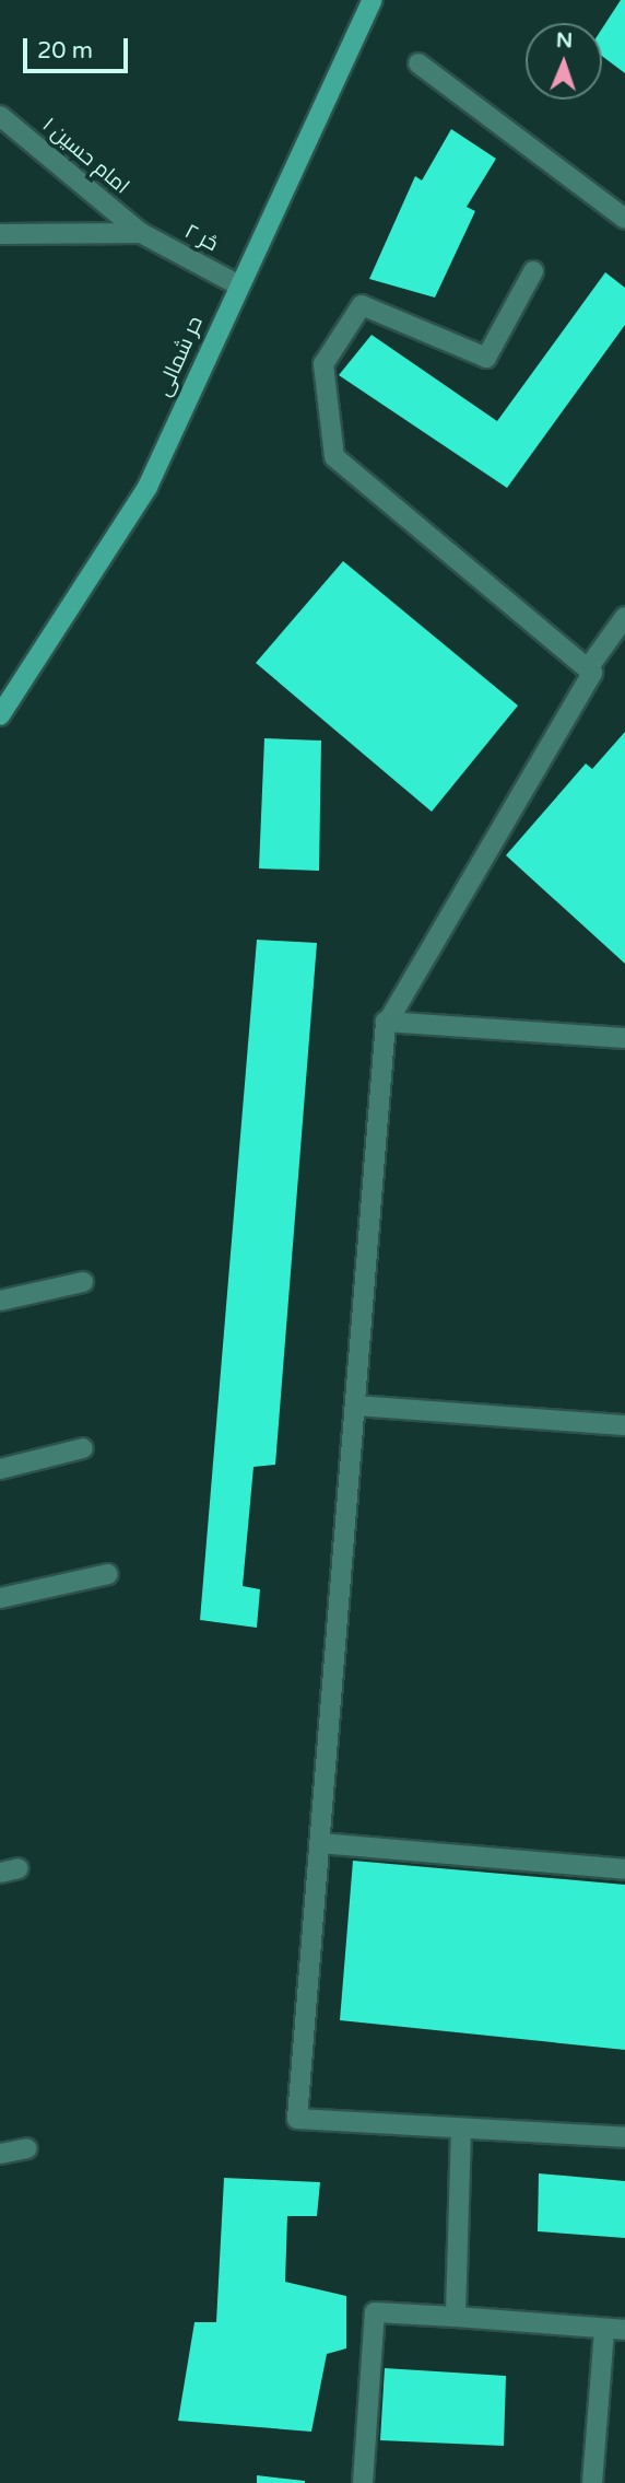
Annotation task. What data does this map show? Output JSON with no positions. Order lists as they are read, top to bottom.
{
  "streets": {
    "main road": ["حر شمالی"],
    "street": ["امام حسین ۱", "حُر ۲"]
  },
  "crossings": [
    ["امام حسین ۱", "حُر ۲"],
    ["حُر ۲", "حر شمالی"]
  ],
  "scale_bar": "20 m",
  "north": "top"
}
